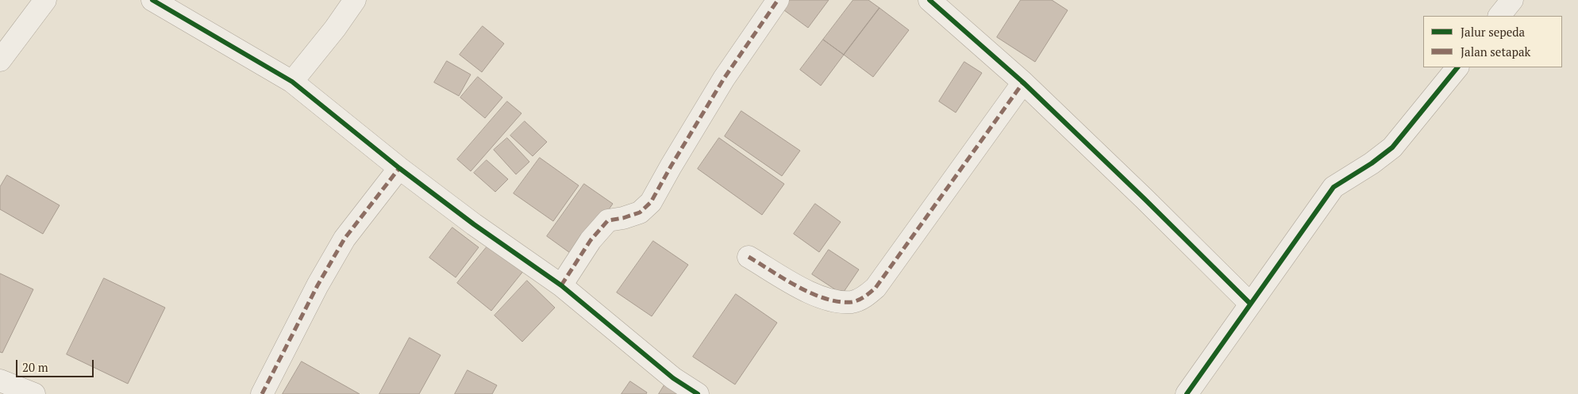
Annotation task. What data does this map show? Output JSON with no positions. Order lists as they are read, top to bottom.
{
  "legend": ["Jalur sepeda", "Jalan setapak"],
  "scale_bar": "20 m"
}
